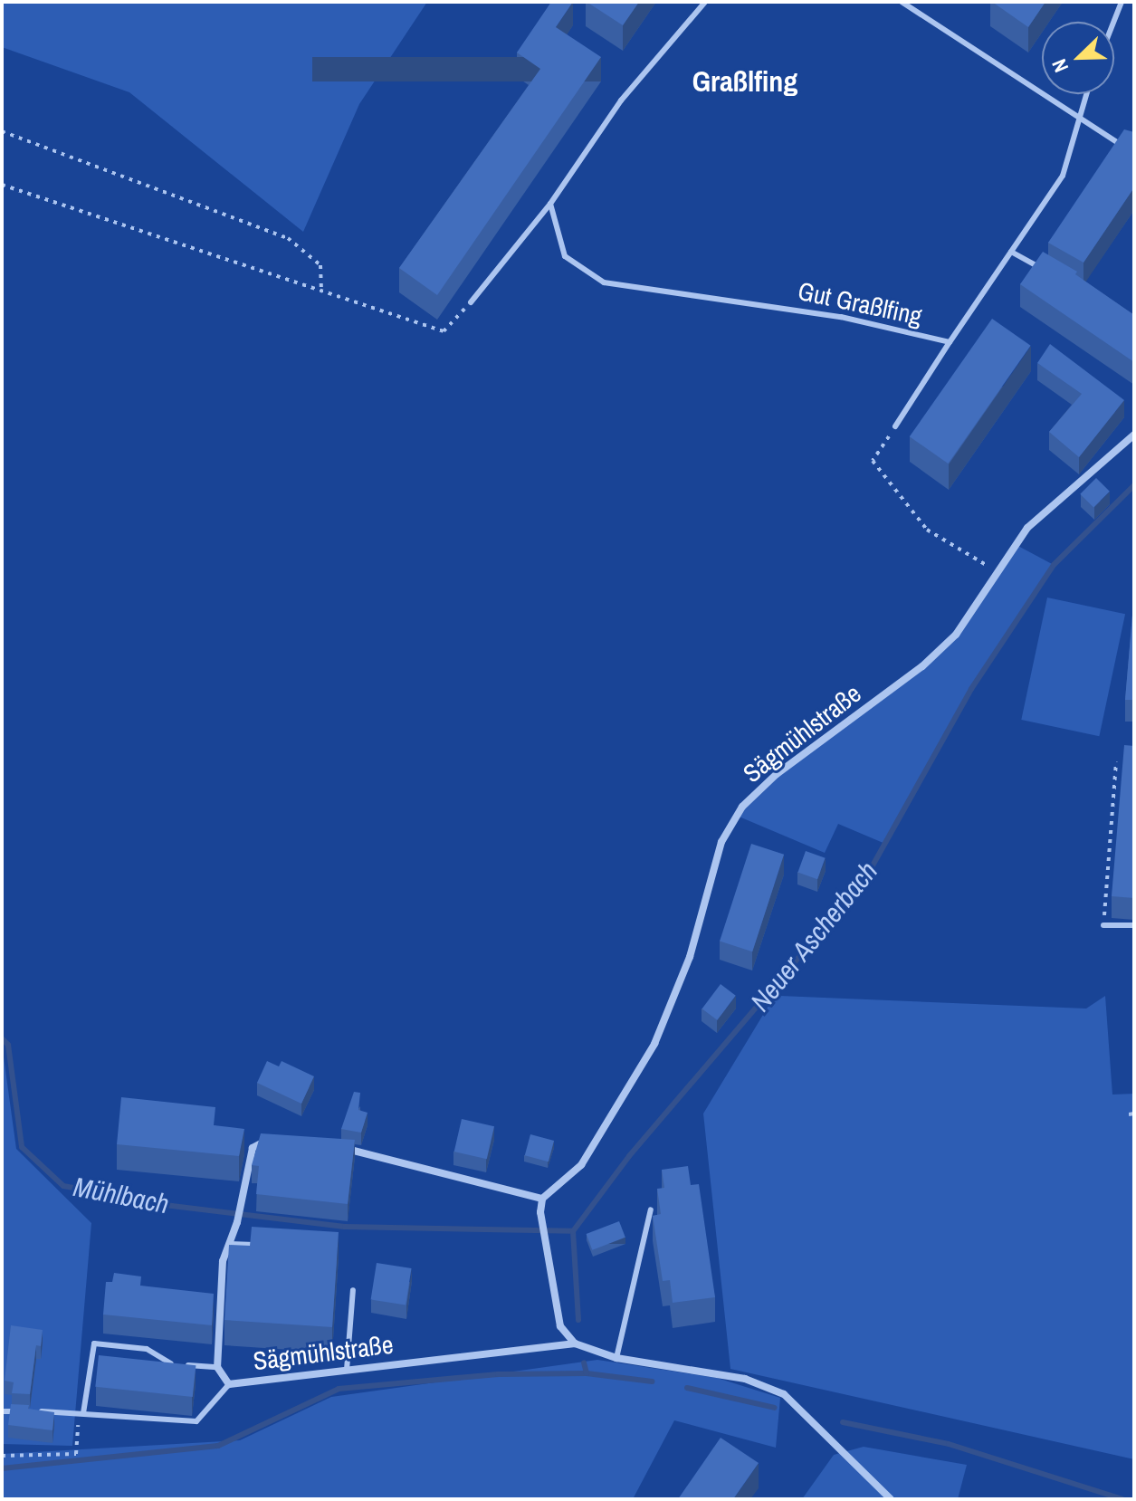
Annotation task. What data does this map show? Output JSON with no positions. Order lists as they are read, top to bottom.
{
  "streets": {
    "street": ["Sägmühlstraße"],
    "lane": ["Gut Graßlfing"]
  },
  "districts": ["Graßlfing"],
  "water": ["Neuer Ascherbach", "Mühlbach"],
  "north": "bottom left"
}
